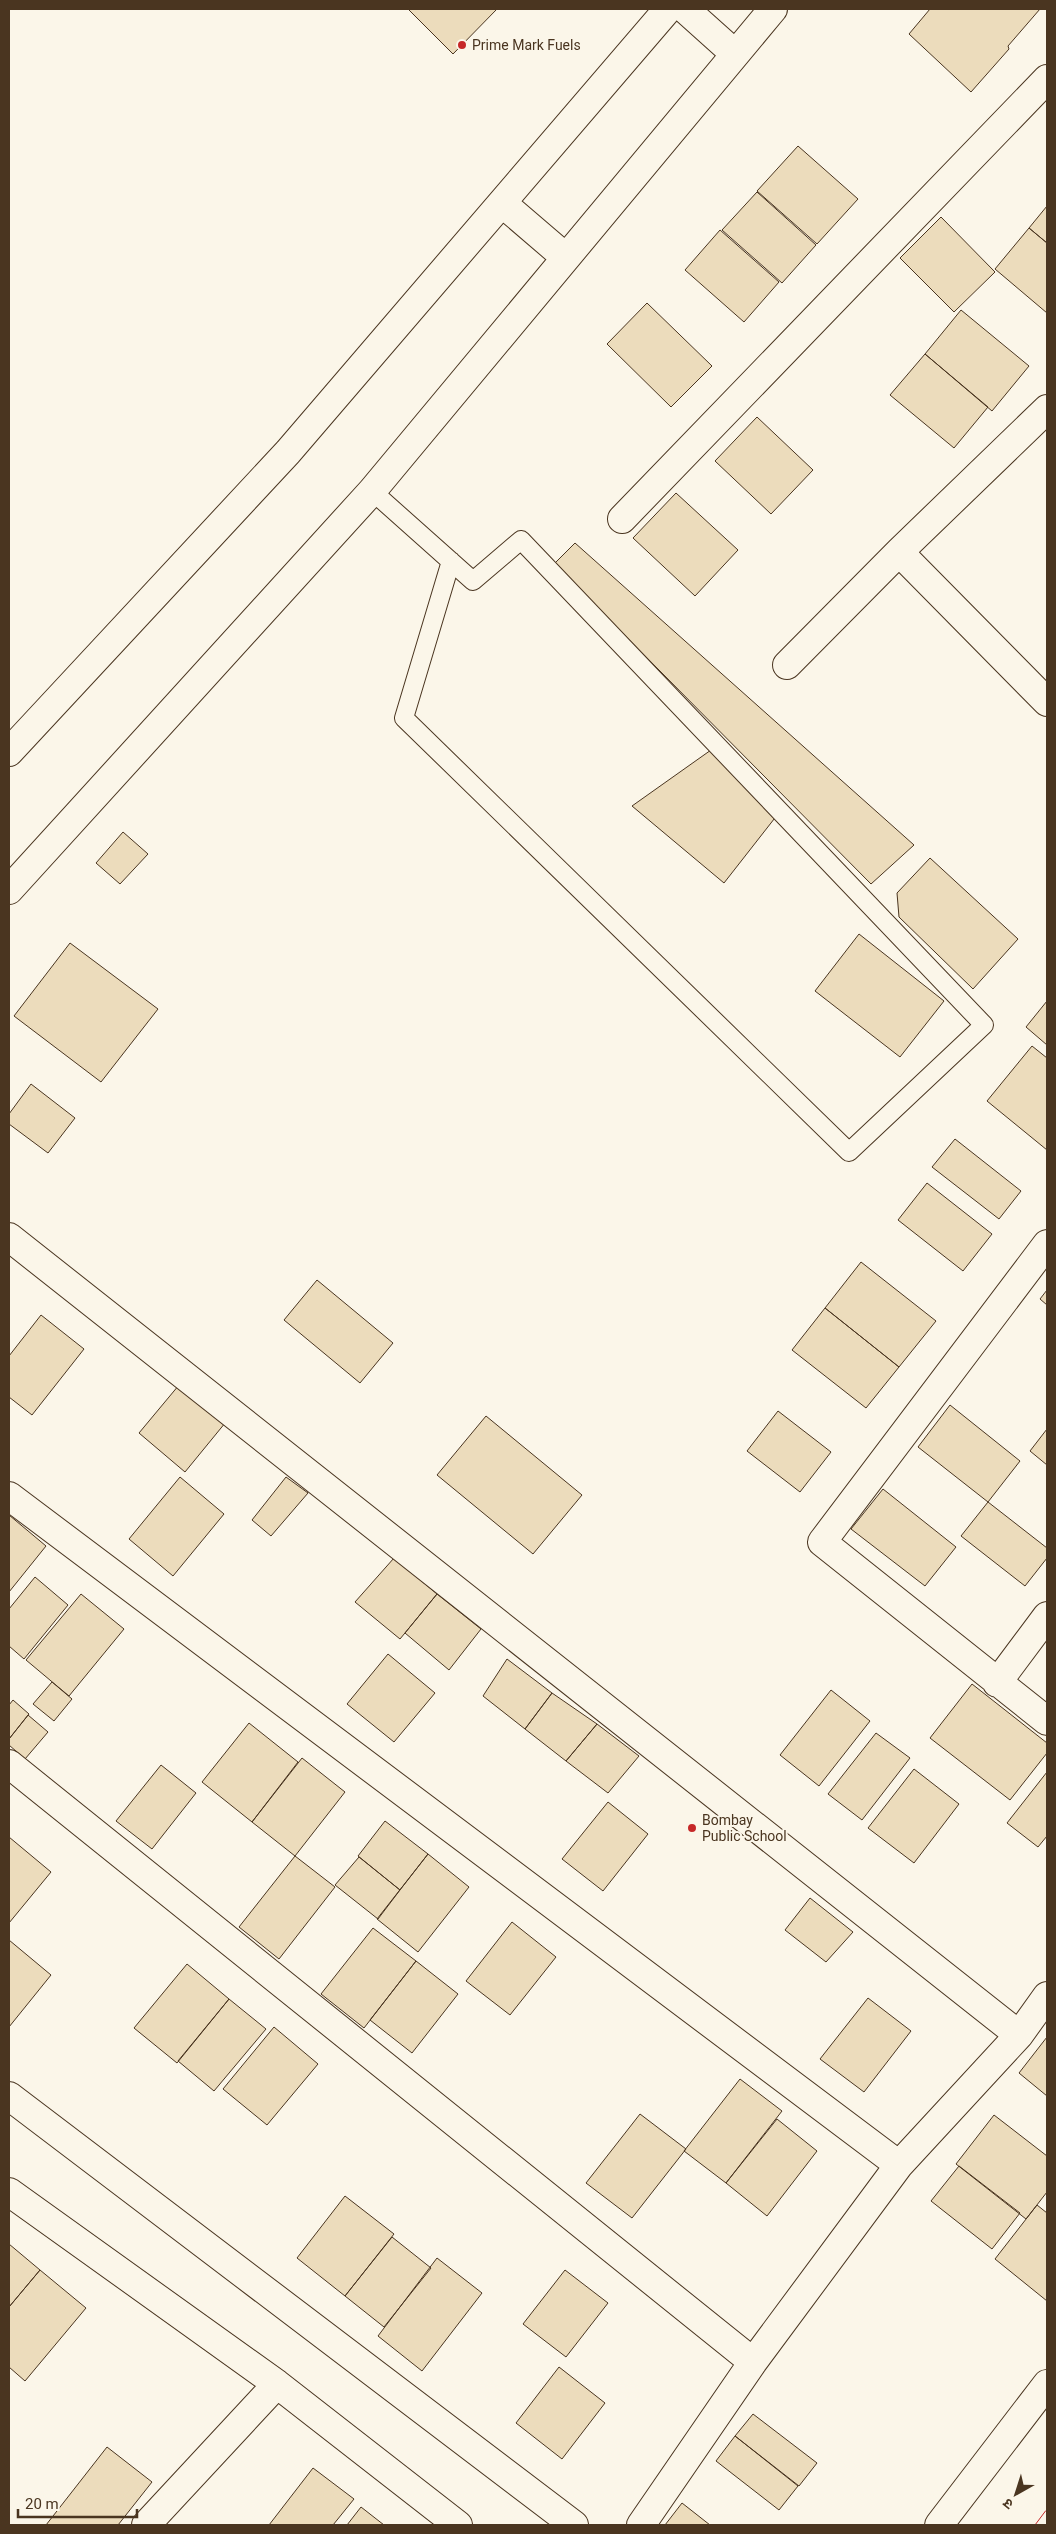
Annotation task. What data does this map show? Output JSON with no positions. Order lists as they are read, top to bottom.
{
  "places": ["Prime Mark Fuels", "Bombay Public School"],
  "scale_bar": "20 m",
  "north": "bottom left"
}
